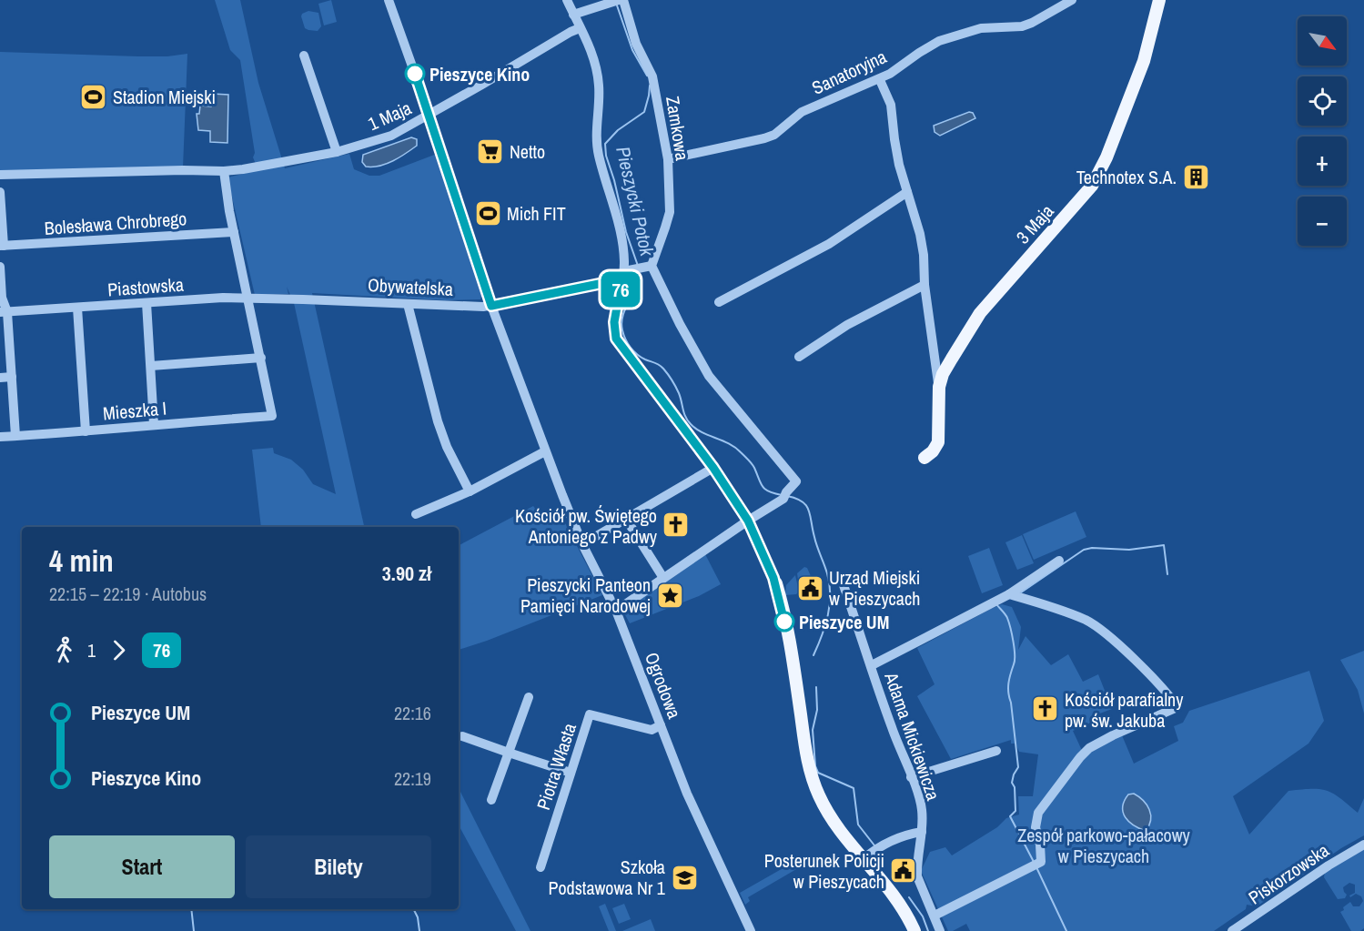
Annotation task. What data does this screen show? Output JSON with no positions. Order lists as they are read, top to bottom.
{
  "streets": {
    "main road": ["3 Maja"],
    "street": [
      "Sanatoryjna",
      "1 Maja",
      "Zamkowa",
      "Bolesława Chrobrego",
      "Piastowska",
      "Obywatelska",
      "Mieszka I",
      "Ogrodowa",
      "Adama Mickiewicza",
      "Piotra Własta",
      "Piskorzowska"
    ]
  },
  "crossings": [
    ["Sanatoryjna", "Zamkowa"],
    ["1 Maja", "Ogrodowa"],
    ["Piastowska", "Obywatelska"],
    ["Obywatelska", "Ogrodowa"],
    ["Ogrodowa", "Piotra Własta"]
  ],
  "water": ["Pieszycki Potok"],
  "parks": ["Zespół parkowo-pałacowy w Pieszycach"],
  "places": {
    "other": ["Pieszyce Kino", "Pieszyce UM"],
    "sports": ["Stadion Miejski", "Mich FIT"],
    "supermarket": ["Netto"],
    "building": ["Technotex S.A."],
    "church": ["Kościół pw. Świętego Antoniego z Padwy", "Kościół parafialny pw. św. Jakuba"],
    "public building": ["Urząd Miejski w Pieszycach", "Posterunek Policji w Pieszycach"],
    "place": ["Pieszycki Panteon Pamięci Narodowej"],
    "school or university": ["Szkoła Podstawowa Nr 1"]
  },
  "lines": ["bus line 76"],
  "north": "bottom right",
  "page": {
    "on_map": "76",
    "map_buttons": ["+", "−"],
    "heading": ["4 min", "22:15 – 22:19 · Autobus", "3.90 zł"],
    "legs": ["1", "76"],
    "list": [
      {
        "name": "Pieszyce UM",
        "value": "22:16"
      },
      {
        "name": "Pieszyce Kino",
        "value": "22:19"
      }
    ],
    "buttons": ["Start", "Bilety"]
  }
}
